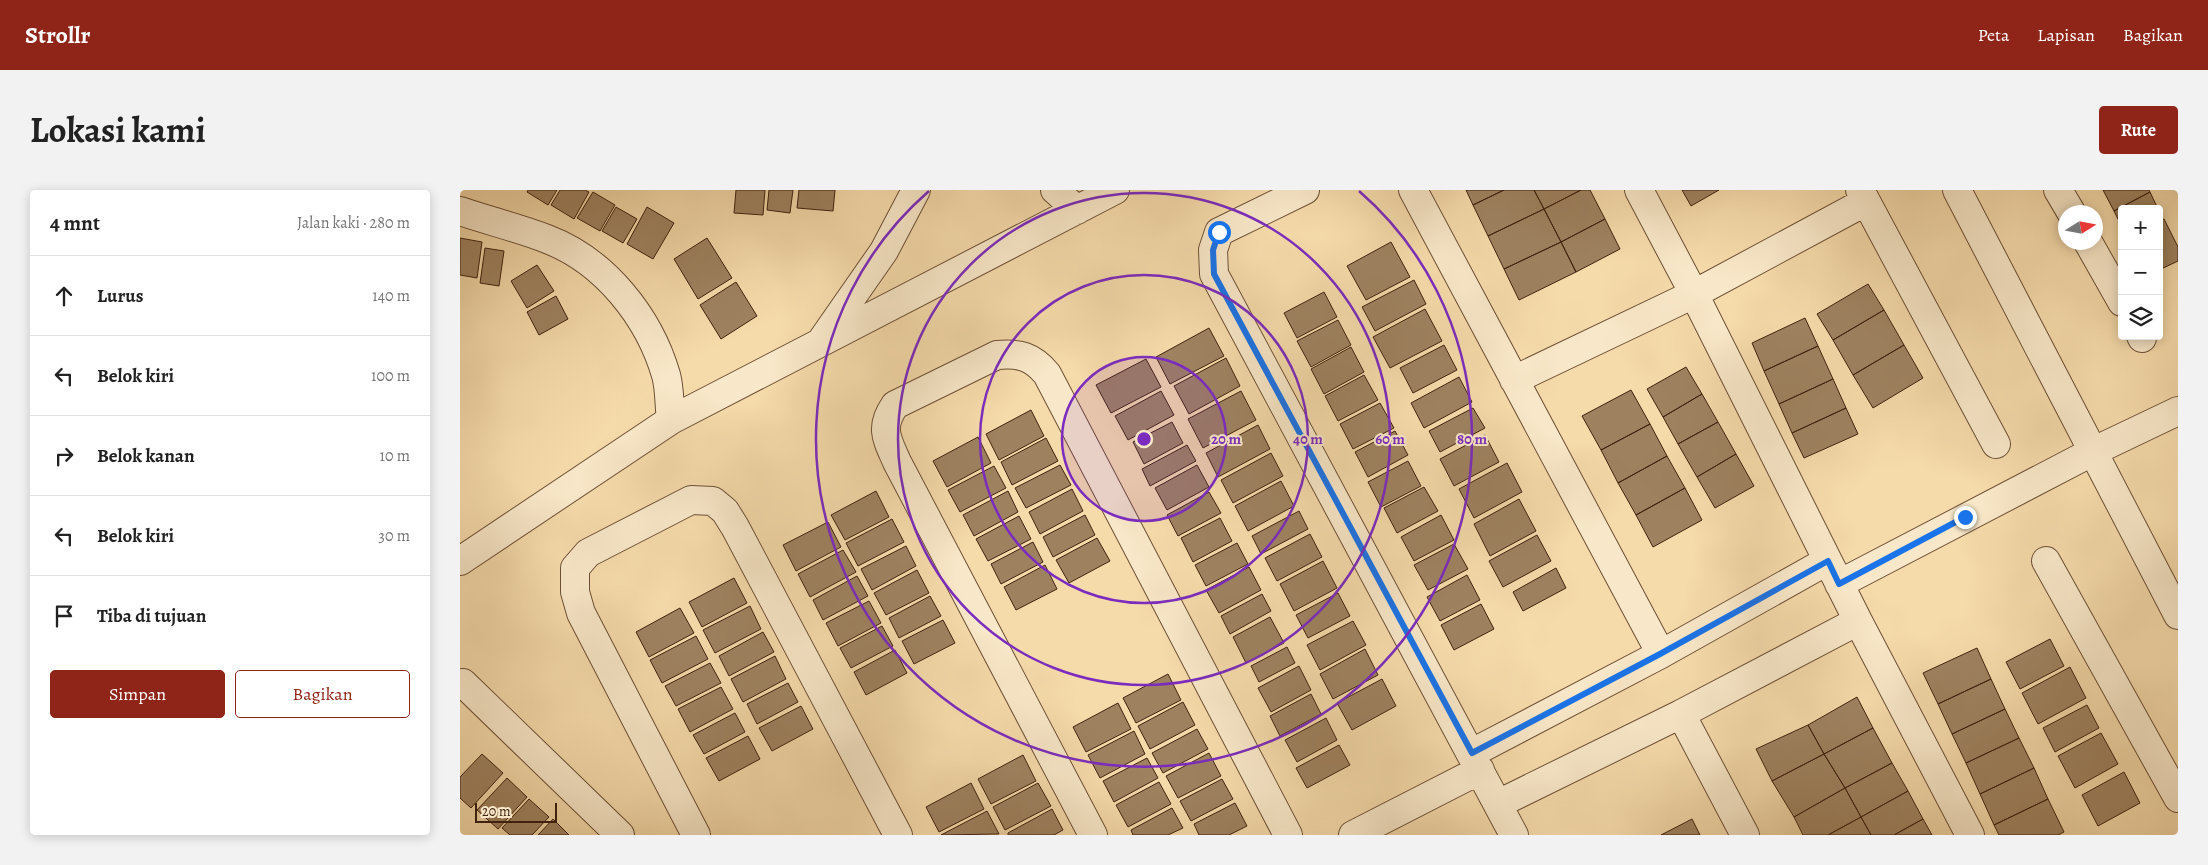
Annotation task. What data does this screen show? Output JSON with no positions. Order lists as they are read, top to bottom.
{
  "scale_bar": "20 m",
  "north": "right",
  "page": {
    "header": "Strollr",
    "nav": ["Peta", "Lapisan", "Bagikan"],
    "title": "Lokasi kami",
    "buttons": [
      "Rute",
      ["Simpan", "Bagikan"]
    ],
    "heading": ["4 mnt", "Jalan kaki · 280 m"],
    "map_buttons": ["+", "−"],
    "list": [
      ["Lurus", "140 m"],
      ["Belok kiri", "100 m"],
      ["Belok kanan", "10 m"],
      ["Belok kiri", "30 m"],
      "Tiba di tujuan"
    ],
    "scale": "20 m"
  },
  "rings": [
    "20 m",
    "40 m",
    "60 m",
    "80 m"
  ]
}
